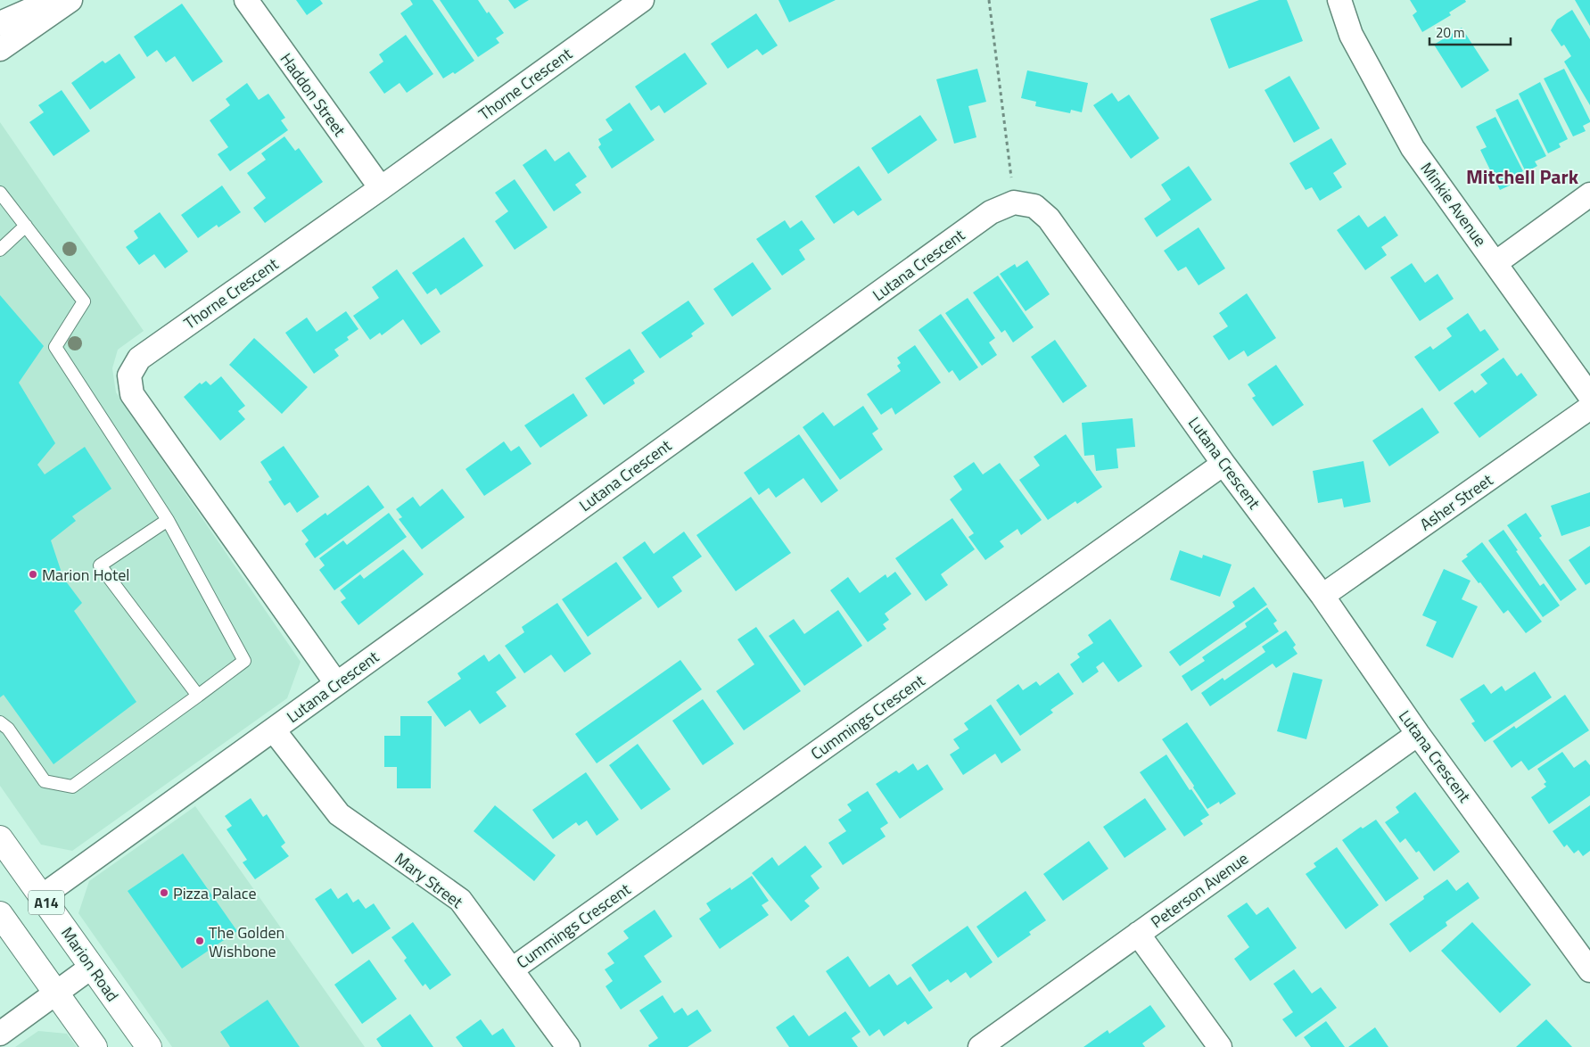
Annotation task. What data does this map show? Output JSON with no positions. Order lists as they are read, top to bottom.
{
  "streets": {
    "main road": ["A14", "Marion Road"],
    "street": [
      "Thorne Crescent",
      "Haddon Street",
      "Minkie Avenue",
      "Lutana Crescent",
      "Asher Street",
      "Cummings Crescent",
      "Mary Street",
      "Peterson Avenue"
    ]
  },
  "crossings": [
    ["Thorne Crescent", "Haddon Street"],
    ["Thorne Crescent", "Lutana Crescent"],
    ["Lutana Crescent", "Asher Street"],
    ["Lutana Crescent", "Cummings Crescent"],
    ["Lutana Crescent", "Mary Street"],
    ["Lutana Crescent", "Peterson Avenue"],
    ["Lutana Crescent", "Marion Road"],
    ["Cummings Crescent", "Mary Street"]
  ],
  "districts": ["Mitchell Park"],
  "places": ["Marion Hotel", "Pizza Palace", "The Golden Wishbone"],
  "scale_bar": "20 m"
}
